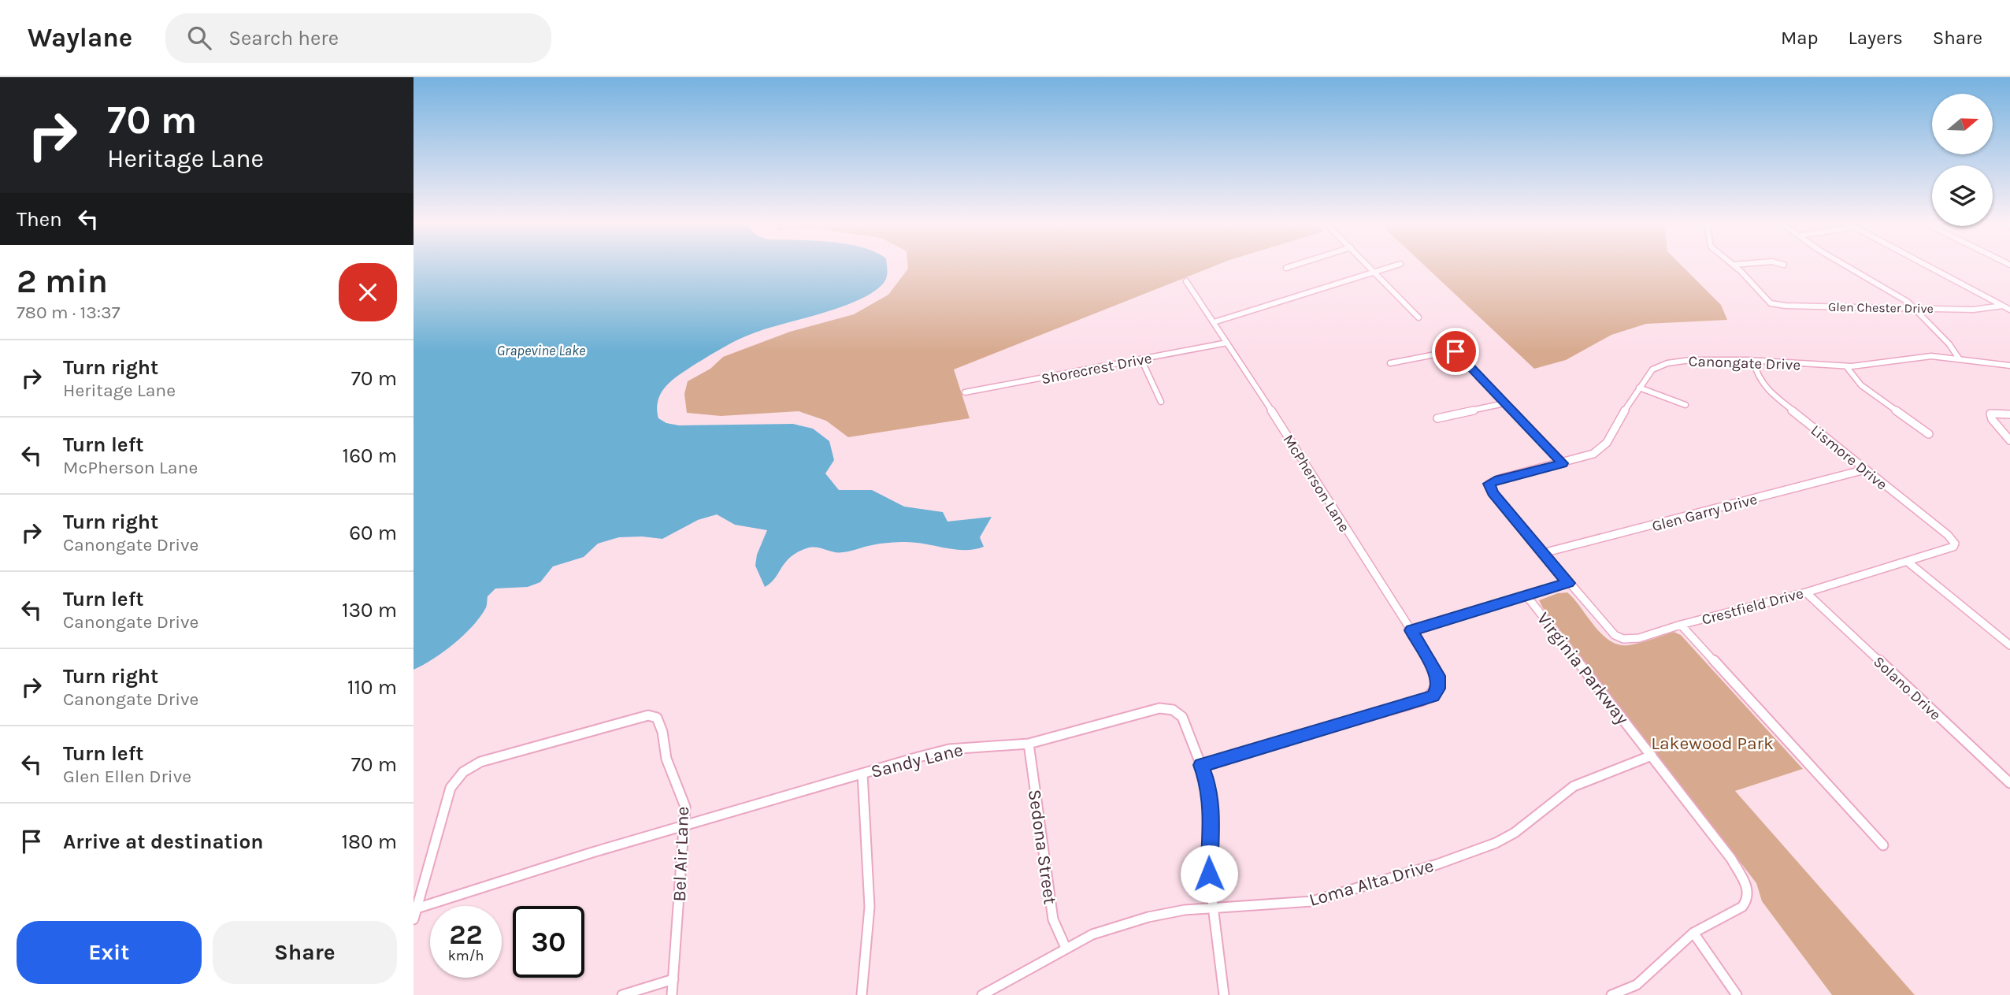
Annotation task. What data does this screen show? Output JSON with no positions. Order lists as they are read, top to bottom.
{
  "streets": {
    "street": [
      "Glen Chester Drive",
      "Canongate Drive",
      "Shorecrest Drive",
      "Lismore Drive",
      "McPherson Lane",
      "Glen Garry Drive",
      "Crestfield Drive",
      "Virginia Parkway",
      "Solano Drive",
      "Sandy Lane",
      "Sedona Street",
      "Bel Air Lane",
      "Loma Alta Drive"
    ]
  },
  "crossings": [
    ["Canongate Drive", "Lismore Drive"],
    ["Canongate Drive", "Glen Garry Drive"],
    ["Canongate Drive", "Crestfield Drive"],
    ["Shorecrest Drive", "McPherson Lane"],
    ["Lismore Drive", "Glen Garry Drive"],
    ["Lismore Drive", "Crestfield Drive"],
    ["McPherson Lane", "Sandy Lane"],
    ["Crestfield Drive", "Solano Drive"],
    ["Virginia Parkway", "Loma Alta Drive"],
    ["Sandy Lane", "Sedona Street"],
    ["Sandy Lane", "Bel Air Lane"],
    ["Sandy Lane", "Loma Alta Drive"],
    ["Sedona Street", "Loma Alta Drive"]
  ],
  "water": ["Grapevine Lake"],
  "parks": ["Lakewood Park"],
  "north": "right",
  "page": {
    "header": "Waylane",
    "search": "Search here",
    "nav": ["Map", "Layers", "Share"],
    "turn": ["70 m", "Heritage Lane"],
    "then": "Then",
    "heading": ["2 min", "780 m · 13:37"],
    "list": [
      {
        "name": "Turn right",
        "note": "Heritage Lane",
        "value": "70 m"
      },
      {
        "name": "Turn left",
        "note": "McPherson Lane",
        "value": "160 m"
      },
      {
        "name": "Turn right",
        "note": "Canongate Drive",
        "value": "60 m"
      },
      {
        "name": "Turn left",
        "note": "Canongate Drive",
        "value": "130 m"
      },
      {
        "name": "Turn right",
        "note": "Canongate Drive",
        "value": "110 m"
      },
      {
        "name": "Turn left",
        "note": "Glen Ellen Drive",
        "value": "70 m"
      },
      {
        "name": "Arrive at destination",
        "value": "180 m"
      }
    ],
    "speed": "22 km/h",
    "limit": "30",
    "buttons": ["Exit", "Share"]
  }
}
